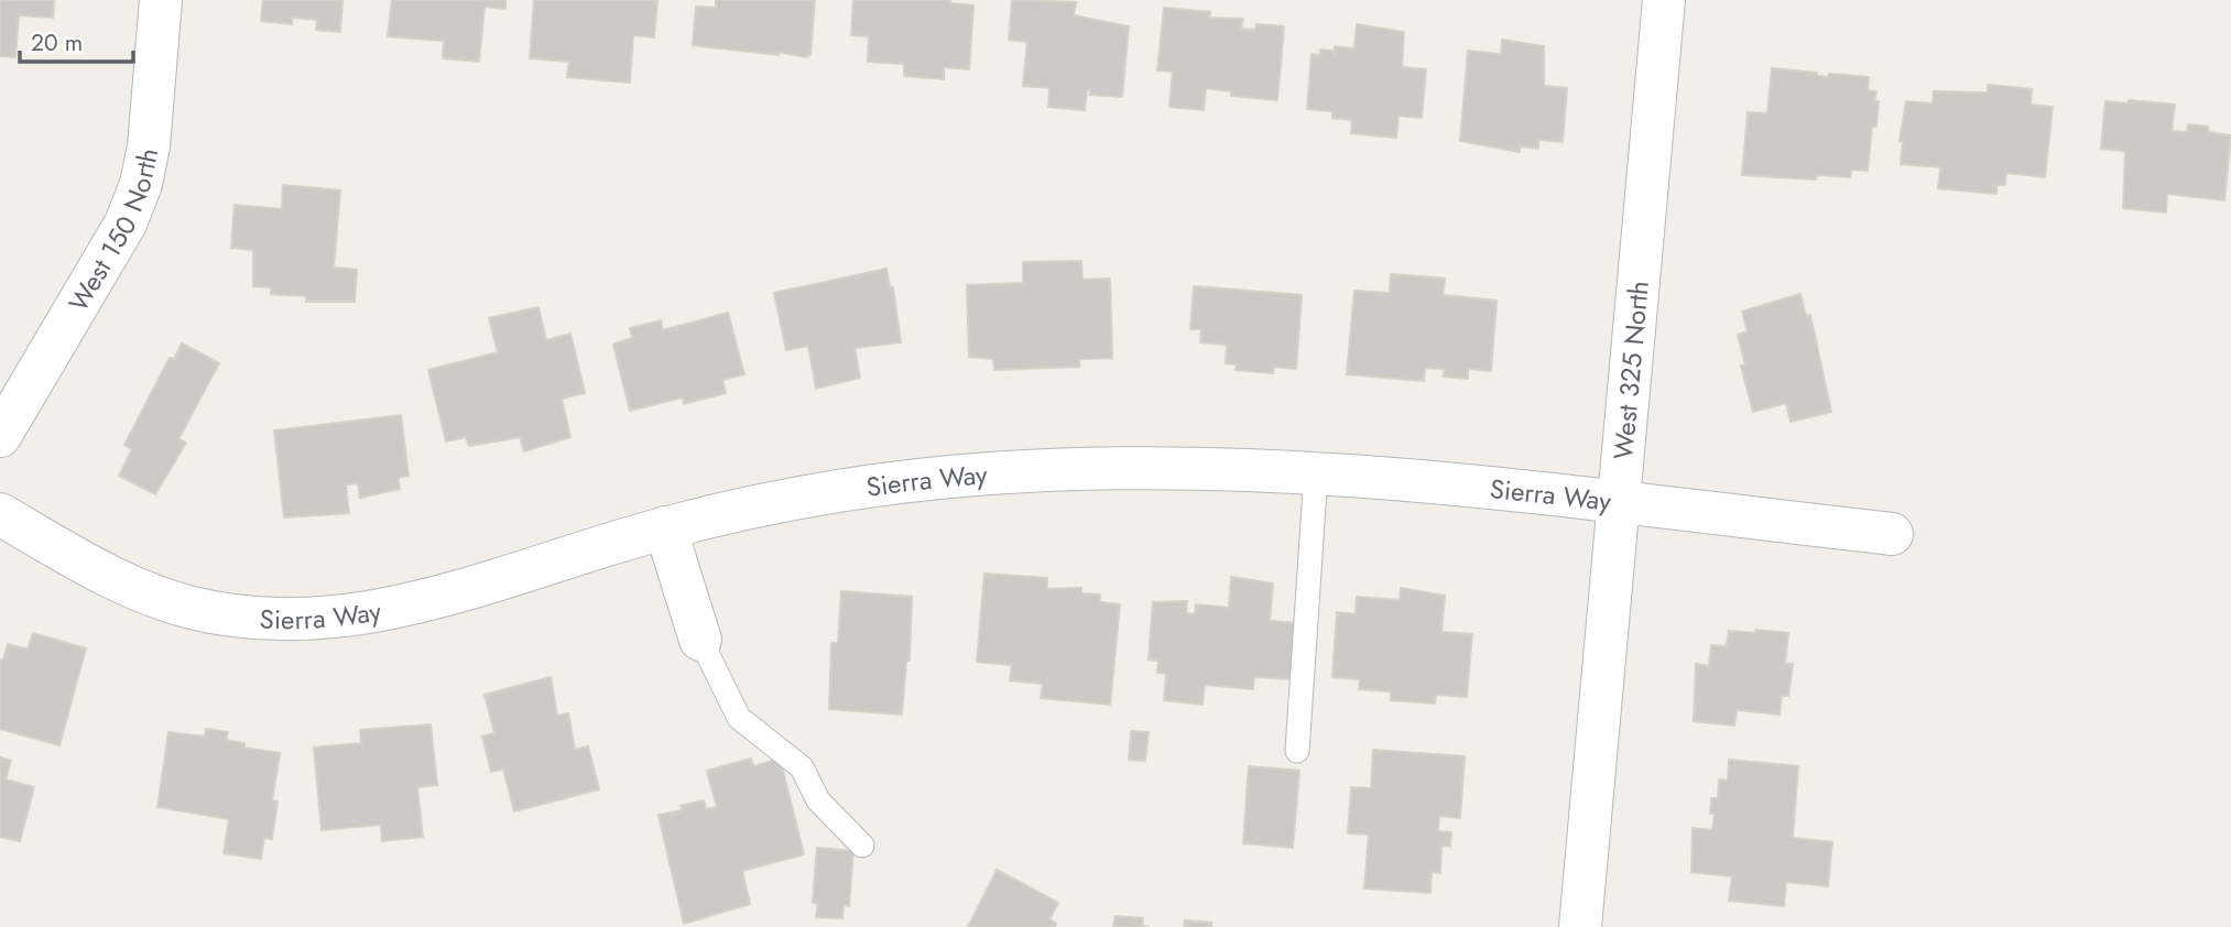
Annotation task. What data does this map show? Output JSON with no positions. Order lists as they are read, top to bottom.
{
  "streets": {
    "street": ["West 150 North", "West 325 North", "Sierra Way"]
  },
  "crossings": [
    ["West 325 North", "Sierra Way"]
  ],
  "scale_bar": "20 m"
}
